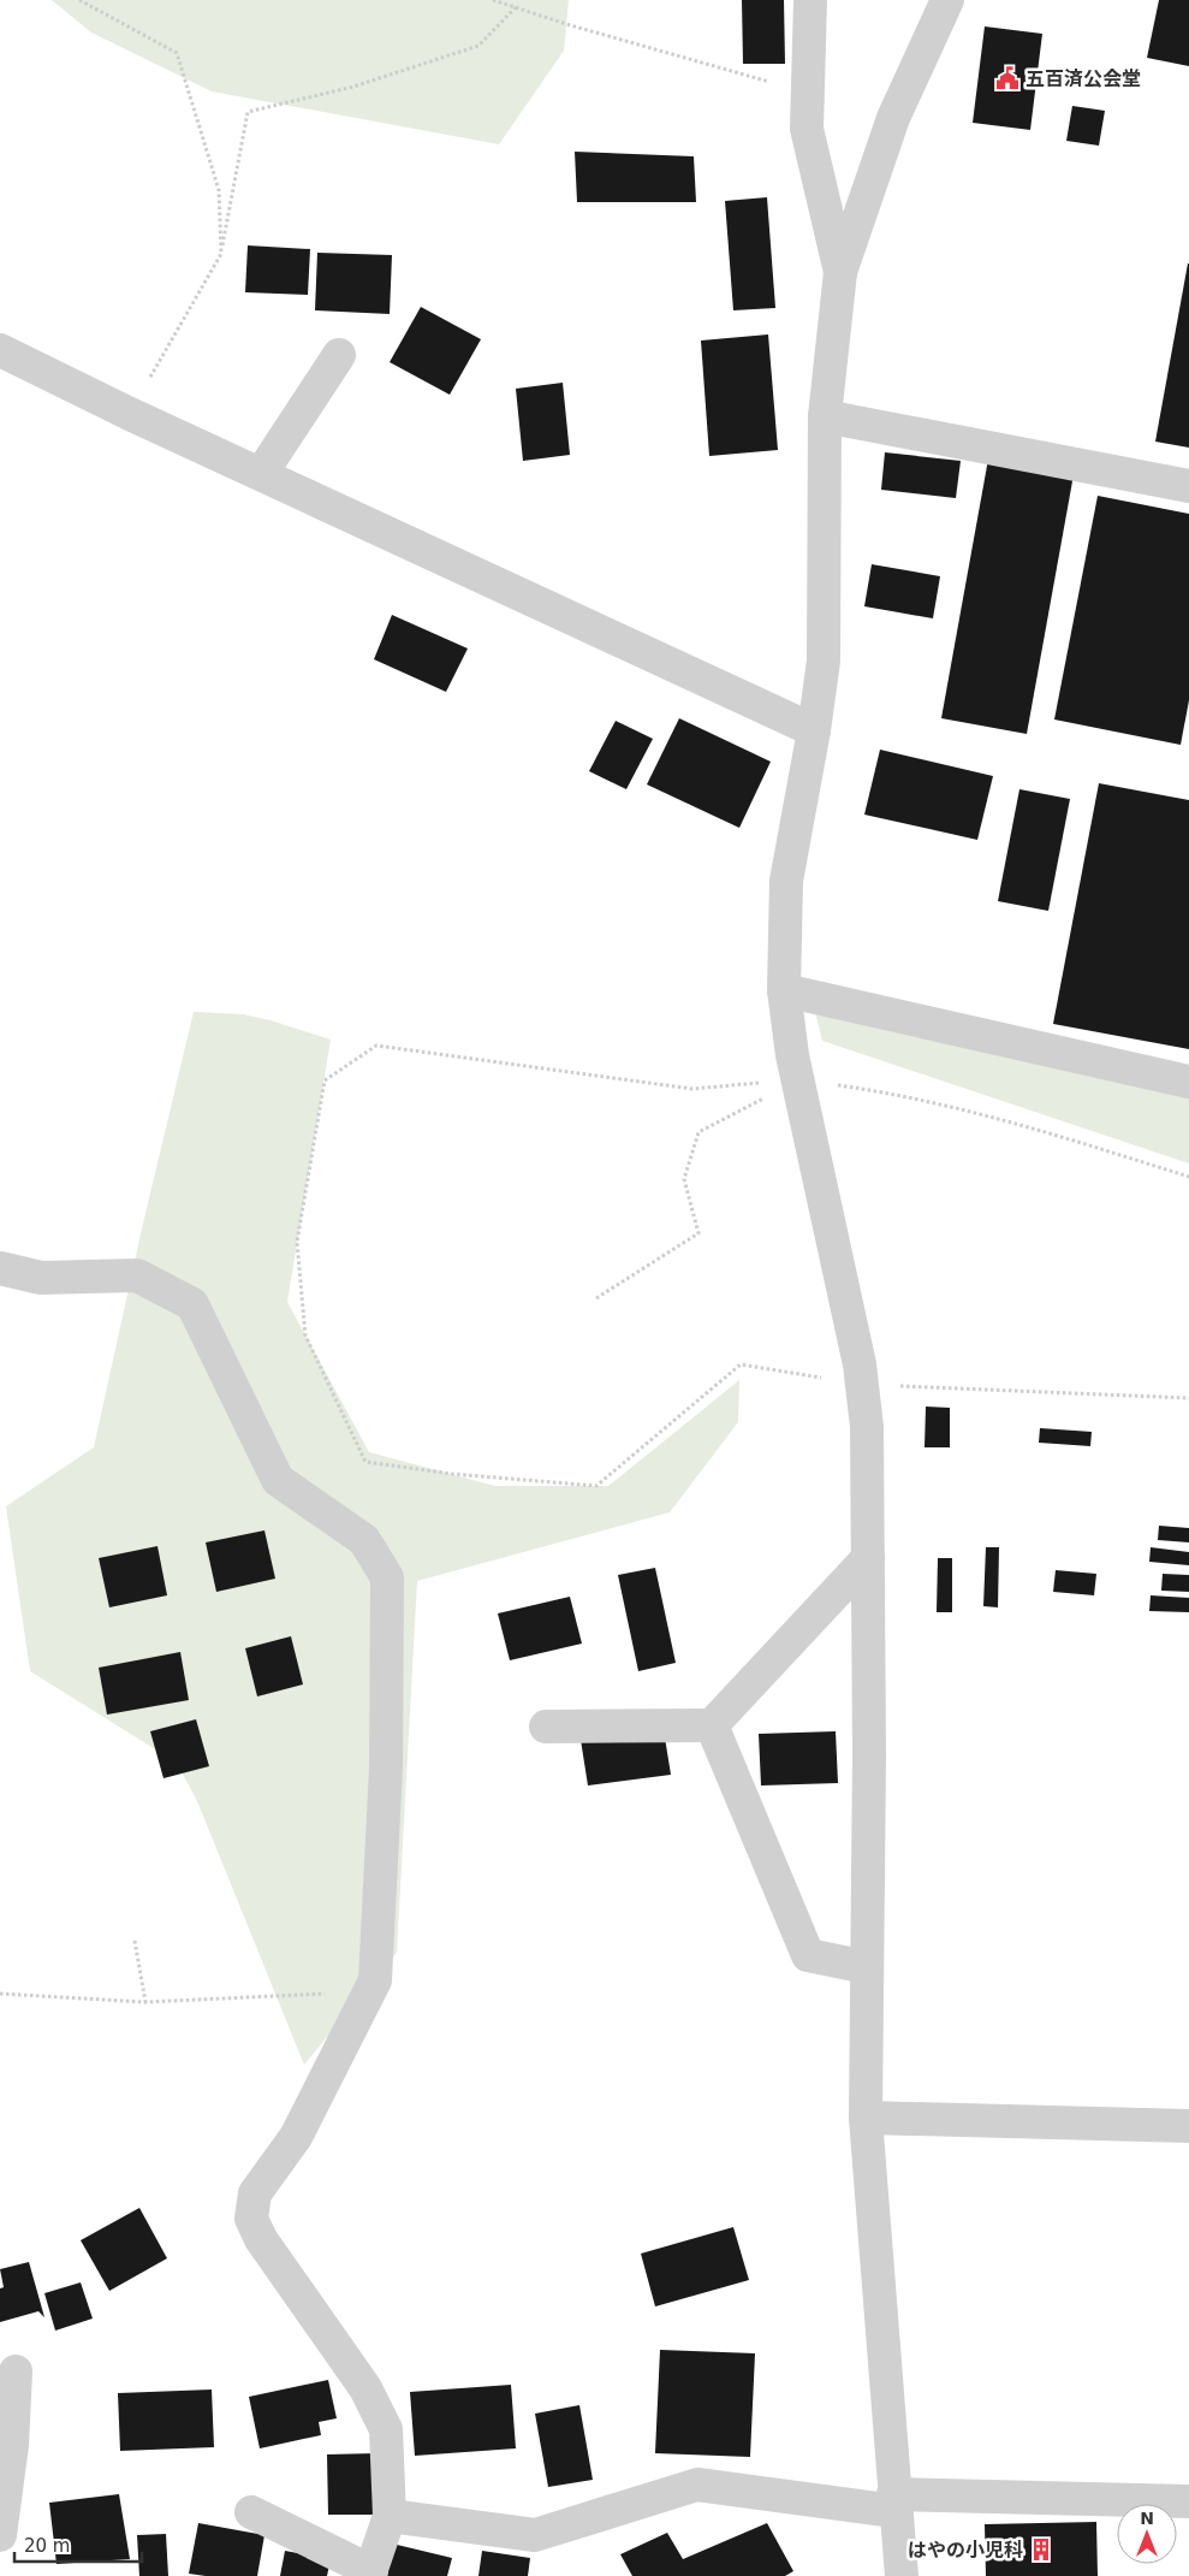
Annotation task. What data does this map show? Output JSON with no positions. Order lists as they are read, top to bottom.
{
  "places": {
    "public building": ["五百済公会堂"],
    "building": ["はやの小児科"]
  },
  "scale_bar": "20 m",
  "north": "top"
}
